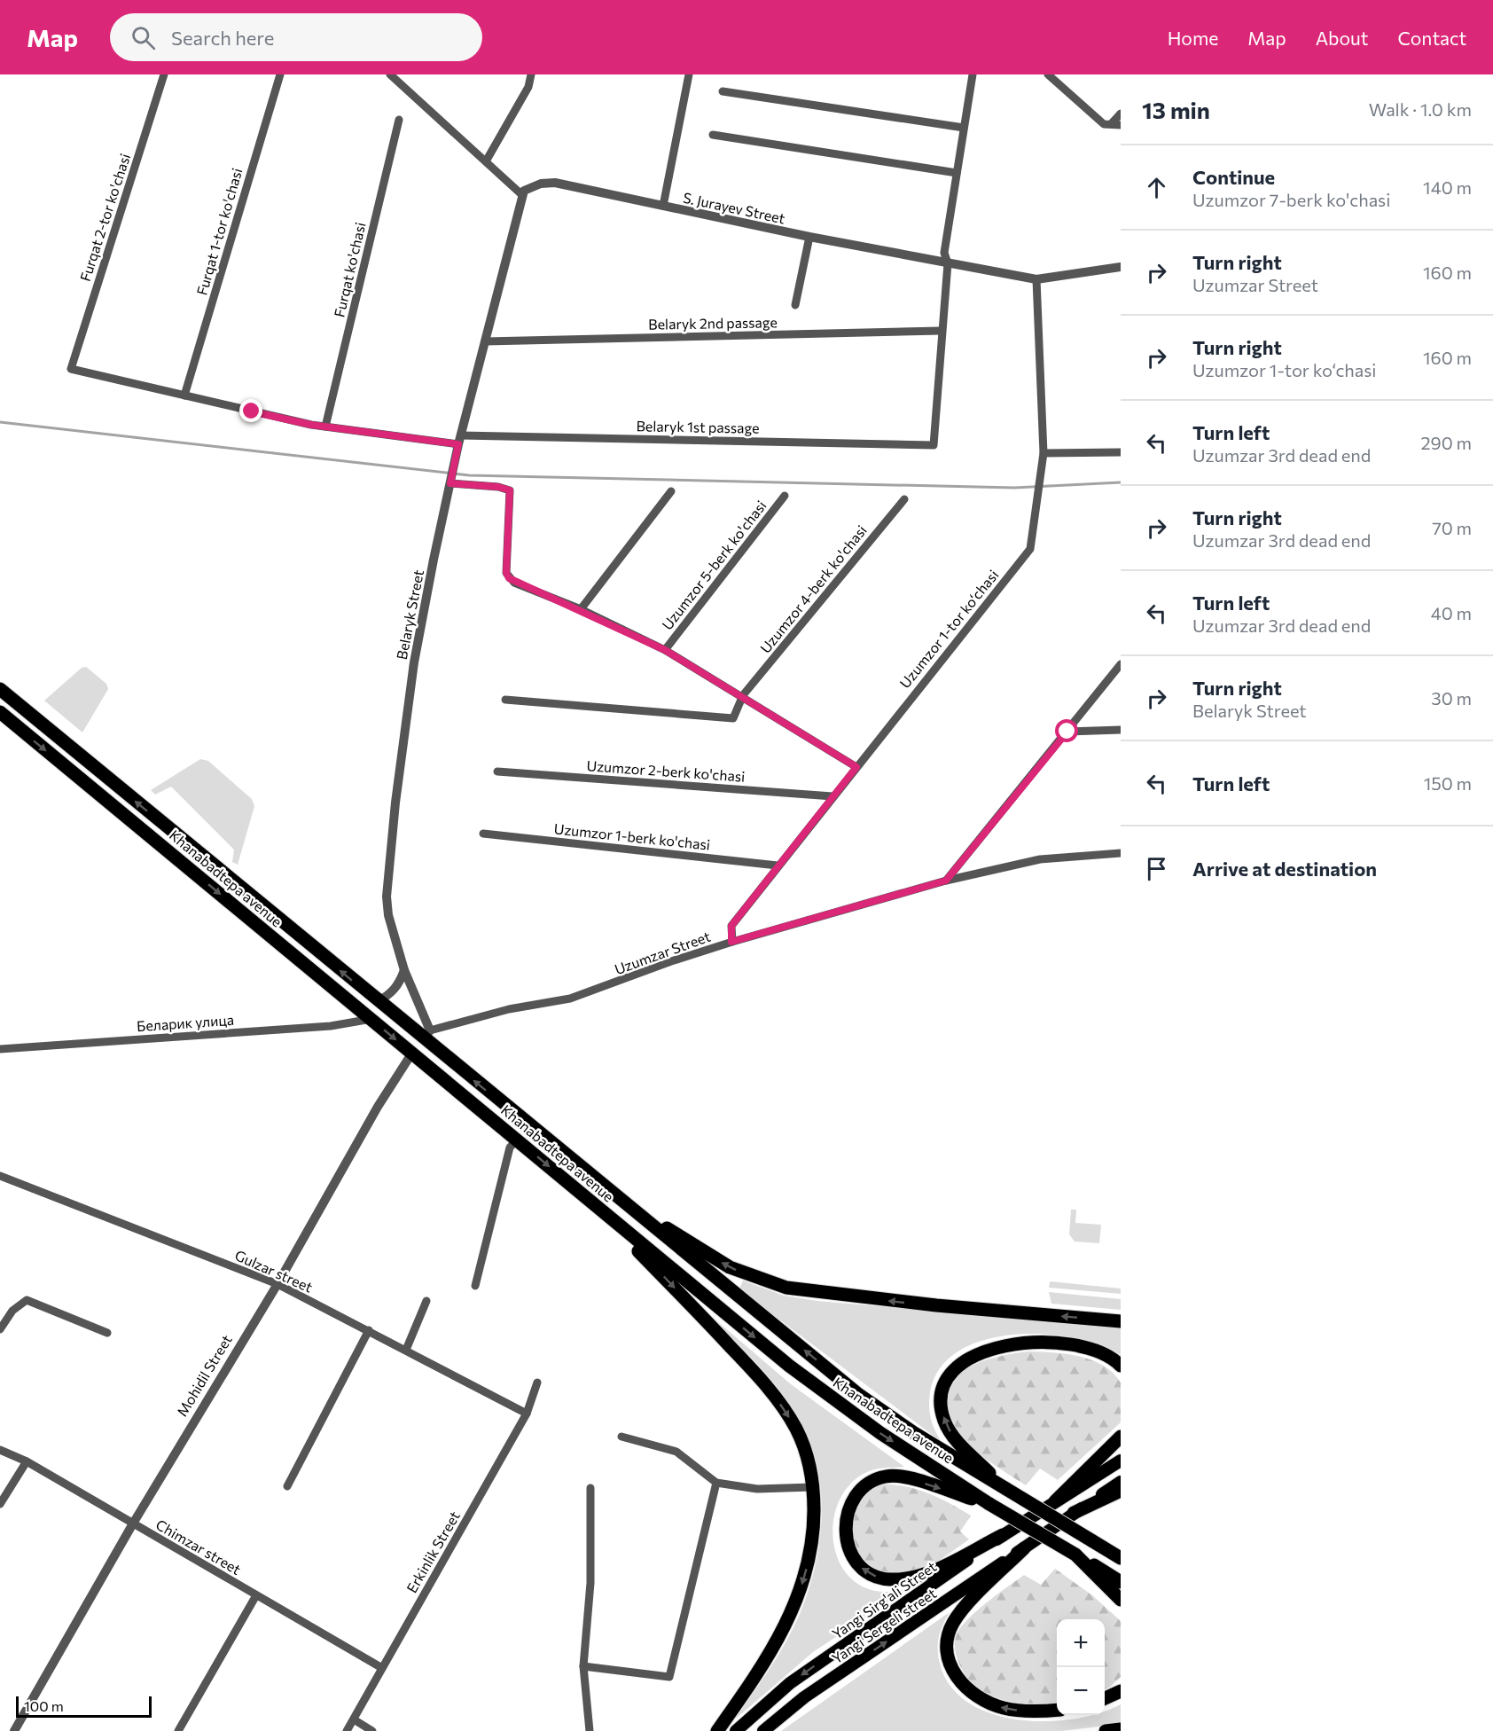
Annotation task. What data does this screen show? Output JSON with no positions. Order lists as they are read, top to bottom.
{
  "streets": {
    "highway": ["Khanabadtepa avenue", "Mohidil Street"],
    "main road": ["Yangi Sirg'ali Street", "Yangi Sergeli street"],
    "street": [
      "S. Jurayev Street",
      "Furqat 2-tor ko'chasi",
      "Furqat 1-tor ko'chasi",
      "Furqat ko'chasi",
      "Belaryk 2nd passage",
      "Belaryk 1st passage",
      "Uzumzor 5-berk ko'chasi",
      "Uzumzor 4-berk ko'chasi",
      "Belaryk Street",
      "Uzumzor 1-tor ko‘chasi",
      "Uzumzor 2-berk ko'chasi",
      "Uzumzor 1-berk ko'chasi",
      "Uzumzar Street",
      "Беларик улица",
      "Gulzar street",
      "Chimzar street",
      "Erkinlik Street"
    ]
  },
  "crossings": [
    ["S. Jurayev Street", "Belaryk Street"],
    ["S. Jurayev Street", "Uzumzor 1-tor ko‘chasi"],
    ["Furqat 2-tor ko'chasi", "Belaryk 1st passage"],
    ["Furqat 1-tor ko'chasi", "Belaryk 1st passage"],
    ["Furqat ko'chasi", "Belaryk 1st passage"],
    ["Belaryk 2nd passage", "Belaryk 1st passage"],
    ["Belaryk 2nd passage", "Belaryk Street"],
    ["Belaryk 1st passage", "Belaryk Street"],
    ["Belaryk Street", "Khanabadtepa avenue"],
    ["Belaryk Street", "Uzumzar Street"],
    ["Belaryk Street", "Mohidil Street"],
    ["Uzumzor 1-tor ko‘chasi", "Uzumzor 2-berk ko'chasi"],
    ["Uzumzor 1-tor ko‘chasi", "Uzumzor 1-berk ko'chasi"],
    ["Uzumzor 1-tor ko‘chasi", "Uzumzar Street"],
    ["Khanabadtepa avenue", "Uzumzar Street"],
    ["Khanabadtepa avenue", "Беларик улица"],
    ["Khanabadtepa avenue", "Mohidil Street"],
    ["Uzumzar Street", "Mohidil Street"],
    ["Gulzar street", "Mohidil Street"],
    ["Gulzar street", "Erkinlik Street"],
    ["Mohidil Street", "Chimzar street"],
    ["Chimzar street", "Erkinlik Street"]
  ],
  "one_way": ["Yangi Sirg'ali Street", "Yangi Sergeli street"],
  "scale_bar": "100 m",
  "page": {
    "header": "Map",
    "search": "Search here",
    "nav": [
      "Home",
      "Map",
      "About",
      "Contact"
    ],
    "heading": ["13 min", "Walk · 1.0 km"],
    "list": [
      ["Continue", "Uzumzor 7-berk ko'chasi", "140 m"],
      ["Turn right", "Uzumzar Street", "160 m"],
      ["Turn right", "Uzumzor 1-tor ko‘chasi", "160 m"],
      ["Turn left", "Uzumzar 3rd dead end", "290 m"],
      ["Turn right", "Uzumzar 3rd dead end", "70 m"],
      ["Turn left", "Uzumzar 3rd dead end", "40 m"],
      ["Turn right", "Belaryk Street", "30 m"],
      ["Turn left", "150 m"],
      "Arrive at destination"
    ],
    "map_buttons": ["+", "−"],
    "scale": "100 m"
  }
}
